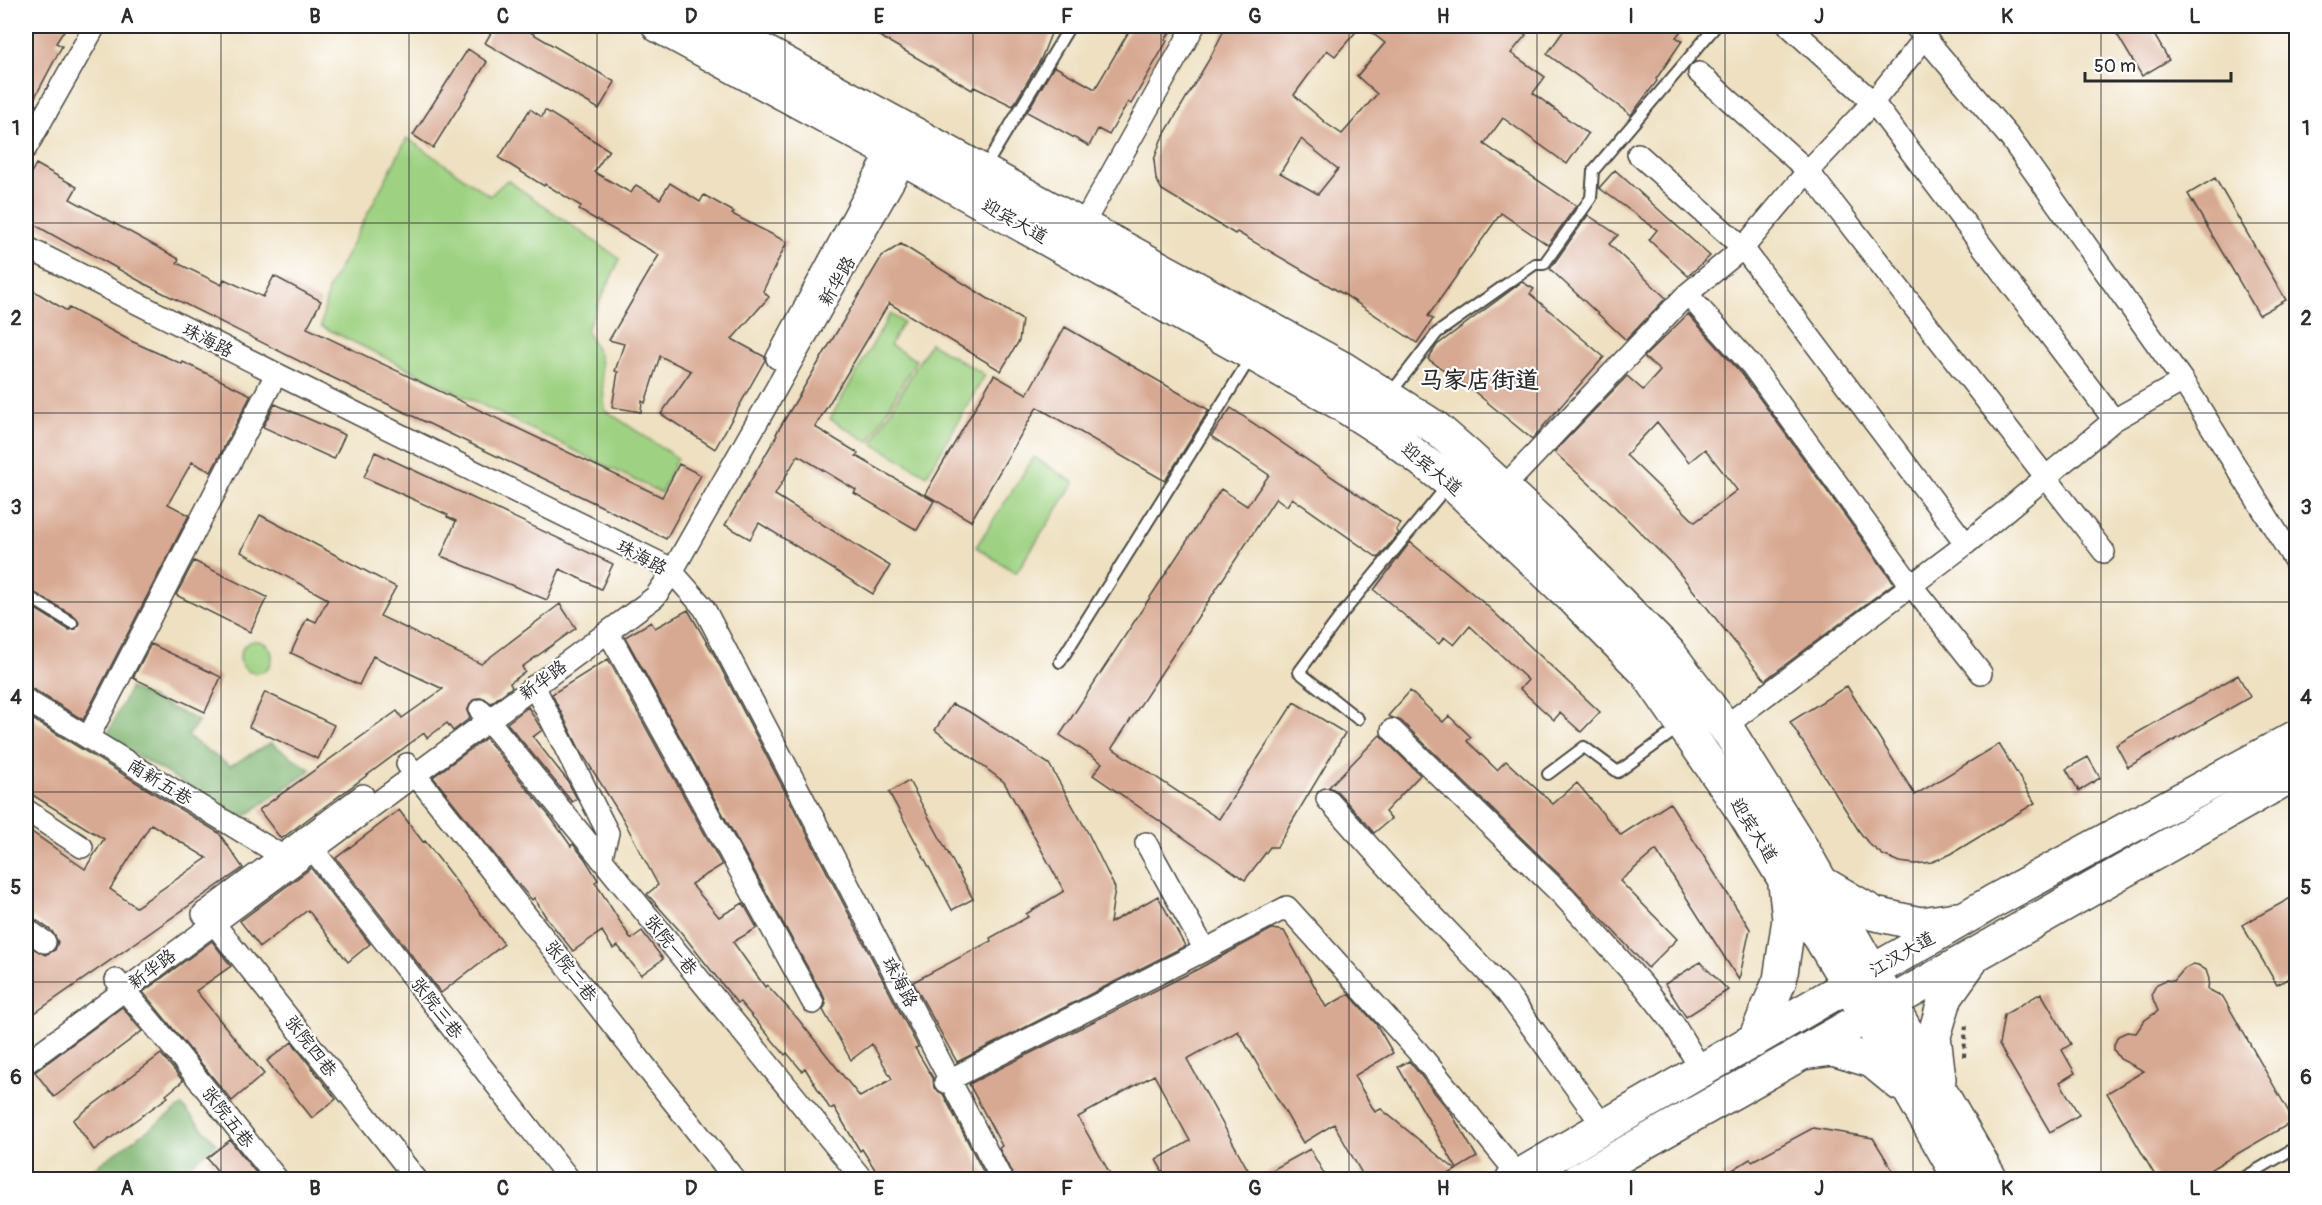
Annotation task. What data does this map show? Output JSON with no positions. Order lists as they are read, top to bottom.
{
  "streets": {
    "main road": ["迎宾大道", "江汉大道"],
    "street": [
      "新华路",
      "珠海路",
      "南新五巷",
      "张院一巷",
      "张院二巷",
      "张院三巷",
      "张院四巷",
      "张院五巷"
    ]
  },
  "crossings": [
    ["迎宾大道", "新华路"],
    ["迎宾大道", "江汉大道"],
    ["新华路", "珠海路"],
    ["新华路", "南新五巷"],
    ["新华路", "张院一巷"],
    ["新华路", "张院二巷"],
    ["新华路", "张院三巷"],
    ["新华路", "张院四巷"],
    ["新华路", "张院五巷"]
  ],
  "districts": ["马家店街道"],
  "scale_bar": "50 m",
  "grid": {
    "columns": [
      "A",
      "B",
      "C",
      "D",
      "E",
      "F",
      "G",
      "H",
      "I",
      "J",
      "K",
      "L"
    ],
    "rows": [
      "1",
      "2",
      "3",
      "4",
      "5",
      "6"
    ]
  }
}
